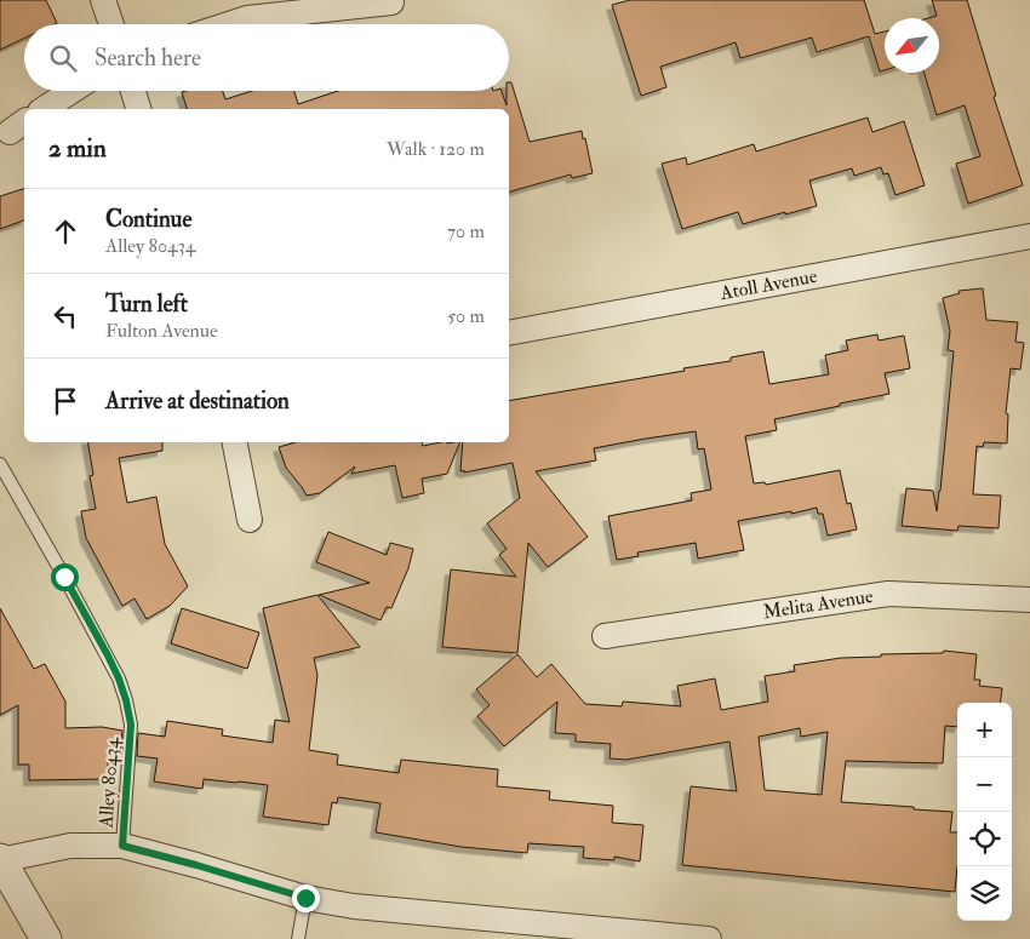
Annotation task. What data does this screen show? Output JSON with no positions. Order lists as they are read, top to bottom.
{
  "streets": {
    "street": ["Atoll Avenue", "Melita Avenue"],
    "lane": ["Alley 80434"]
  },
  "north": "bottom left",
  "page": {
    "search": "Search here",
    "heading": ["2 min", "Walk · 120 m"],
    "list": [
      ["Continue", "Alley 80434", "70 m"],
      ["Turn left", "Fulton Avenue", "50 m"],
      "Arrive at destination"
    ],
    "map_buttons": ["+", "−"]
  }
}
